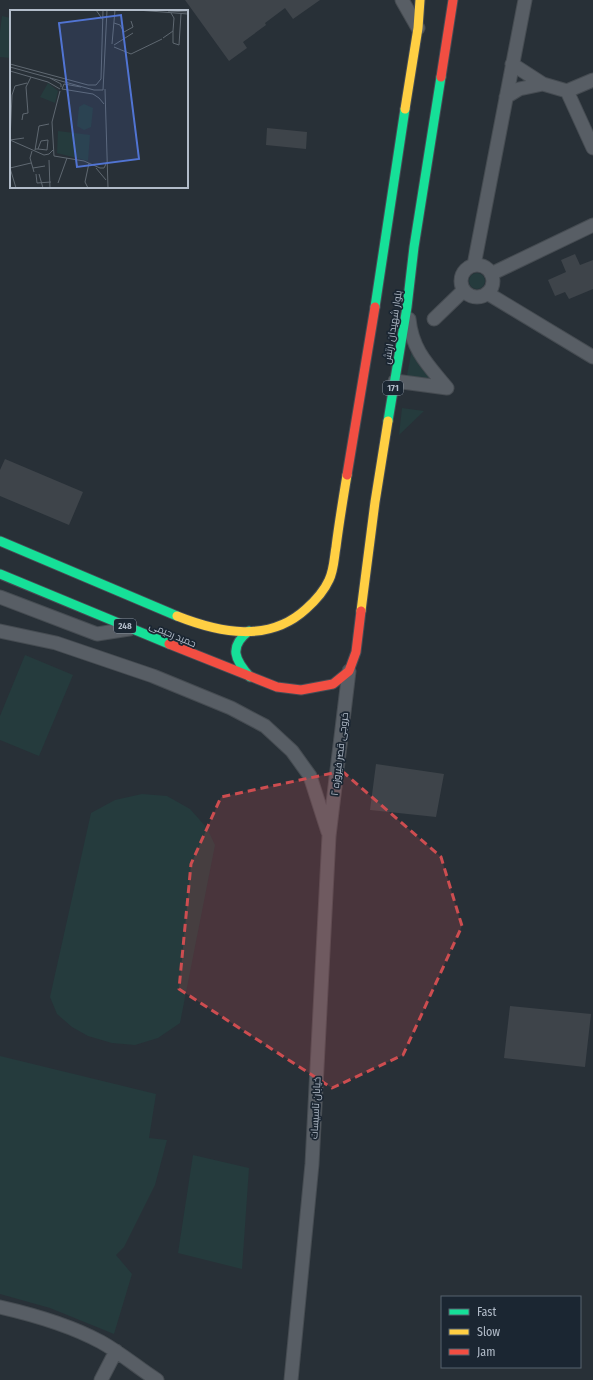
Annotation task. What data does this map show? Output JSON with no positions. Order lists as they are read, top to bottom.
{
  "streets": {
    "main road": [
      "بلوار شهیدان ارتش",
      "171",
      "248",
      "حمید رحیمی"
    ],
    "street": ["خروجی قصر فیروزه ۲", "خیابان تاسیسات"]
  },
  "crossings": [
    ["بلوار شهیدان ارتش", "حمید رحیمی"],
    ["بلوار شهیدان ارتش", "خروجی قصر فیروزه ۲"],
    ["خروجی قصر فیروزه ۲", "خیابان تاسیسات"]
  ],
  "legend": ["Fast", "Slow", "Jam"]
}
